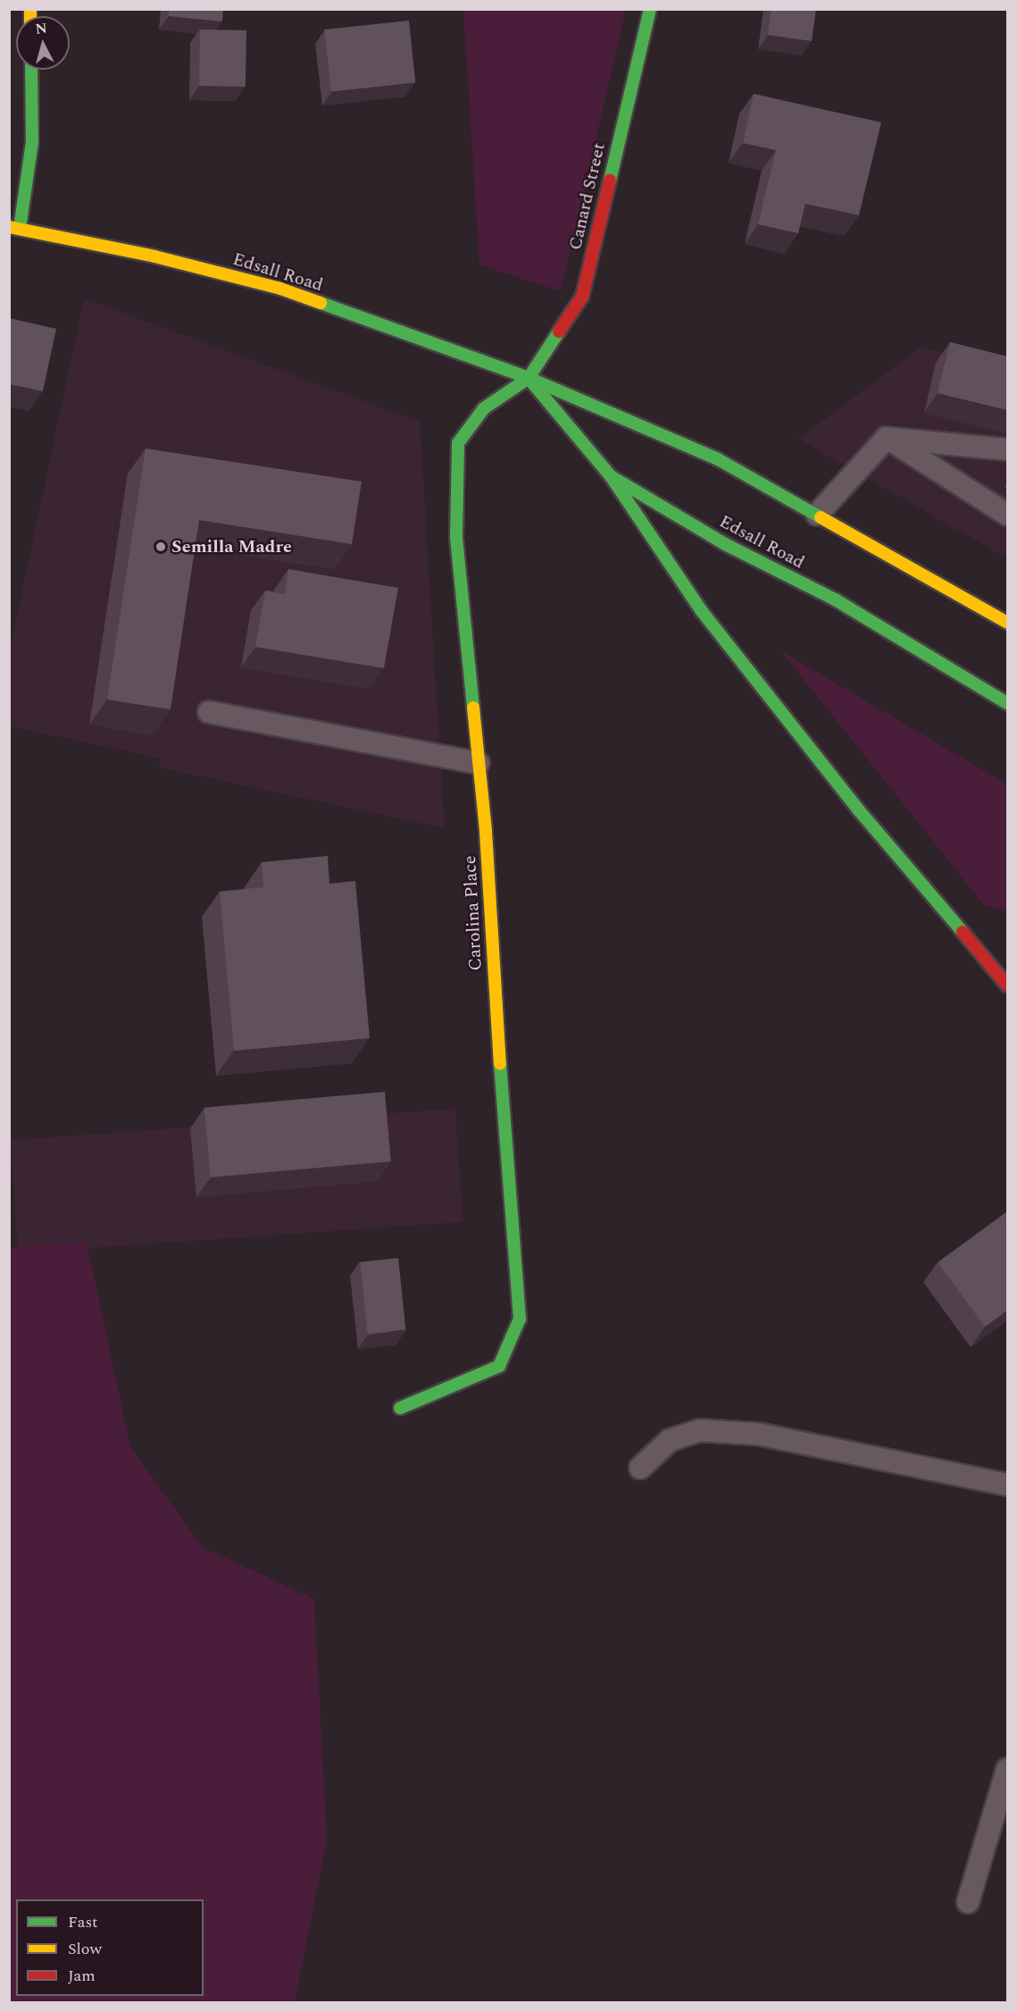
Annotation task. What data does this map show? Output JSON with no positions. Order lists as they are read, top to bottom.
{
  "streets": {
    "main road": ["Canard Street", "Edsall Road", "Carolina Place"]
  },
  "crossings": [
    ["Canard Street", "Edsall Road"],
    ["Canard Street", "Carolina Place"],
    ["Edsall Road", "Carolina Place"]
  ],
  "places": ["Semilla Madre"],
  "legend": ["Fast", "Slow", "Jam"],
  "north": "top"
}
